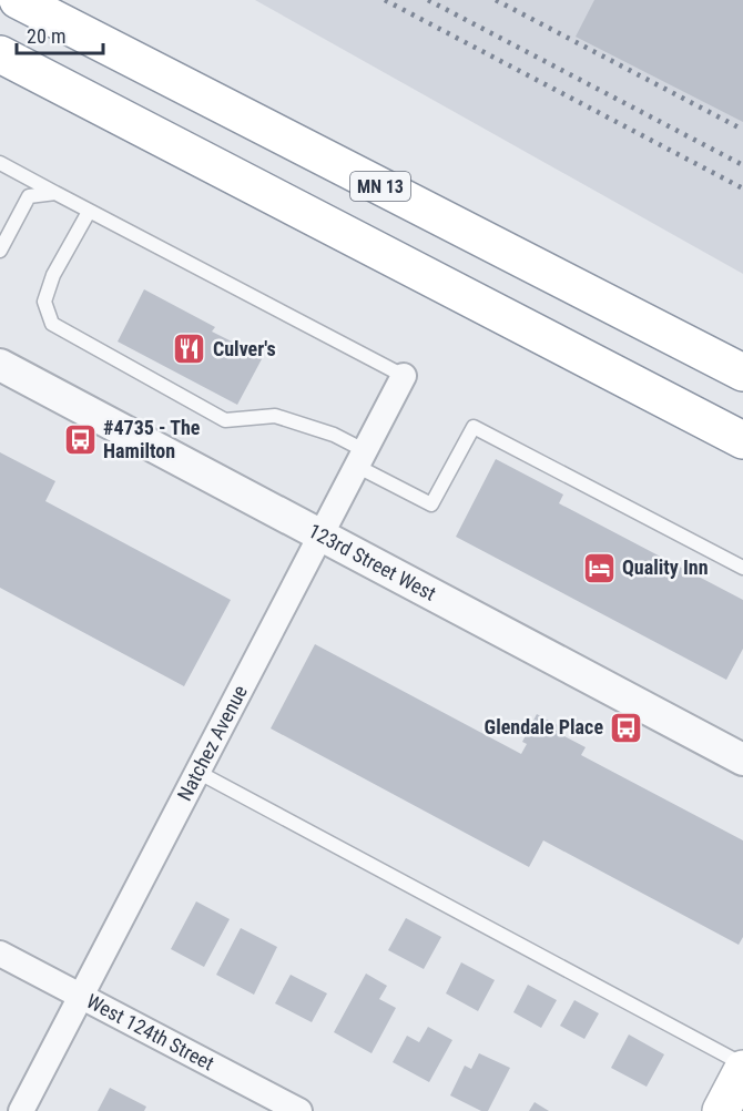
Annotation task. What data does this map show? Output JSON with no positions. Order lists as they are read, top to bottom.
{
  "streets": {
    "main road": ["MN 13"],
    "street": ["123rd Street West", "Natchez Avenue", "West 124th Street"]
  },
  "crossings": [
    ["123rd Street West", "Natchez Avenue"],
    ["Natchez Avenue", "West 124th Street"]
  ],
  "places": {
    "restaurant": ["Culver's"],
    "bus stop": ["#4735 - The Hamilton", "Glendale Place"],
    "hotel": ["Quality Inn"]
  },
  "scale_bar": "20 m"
}
